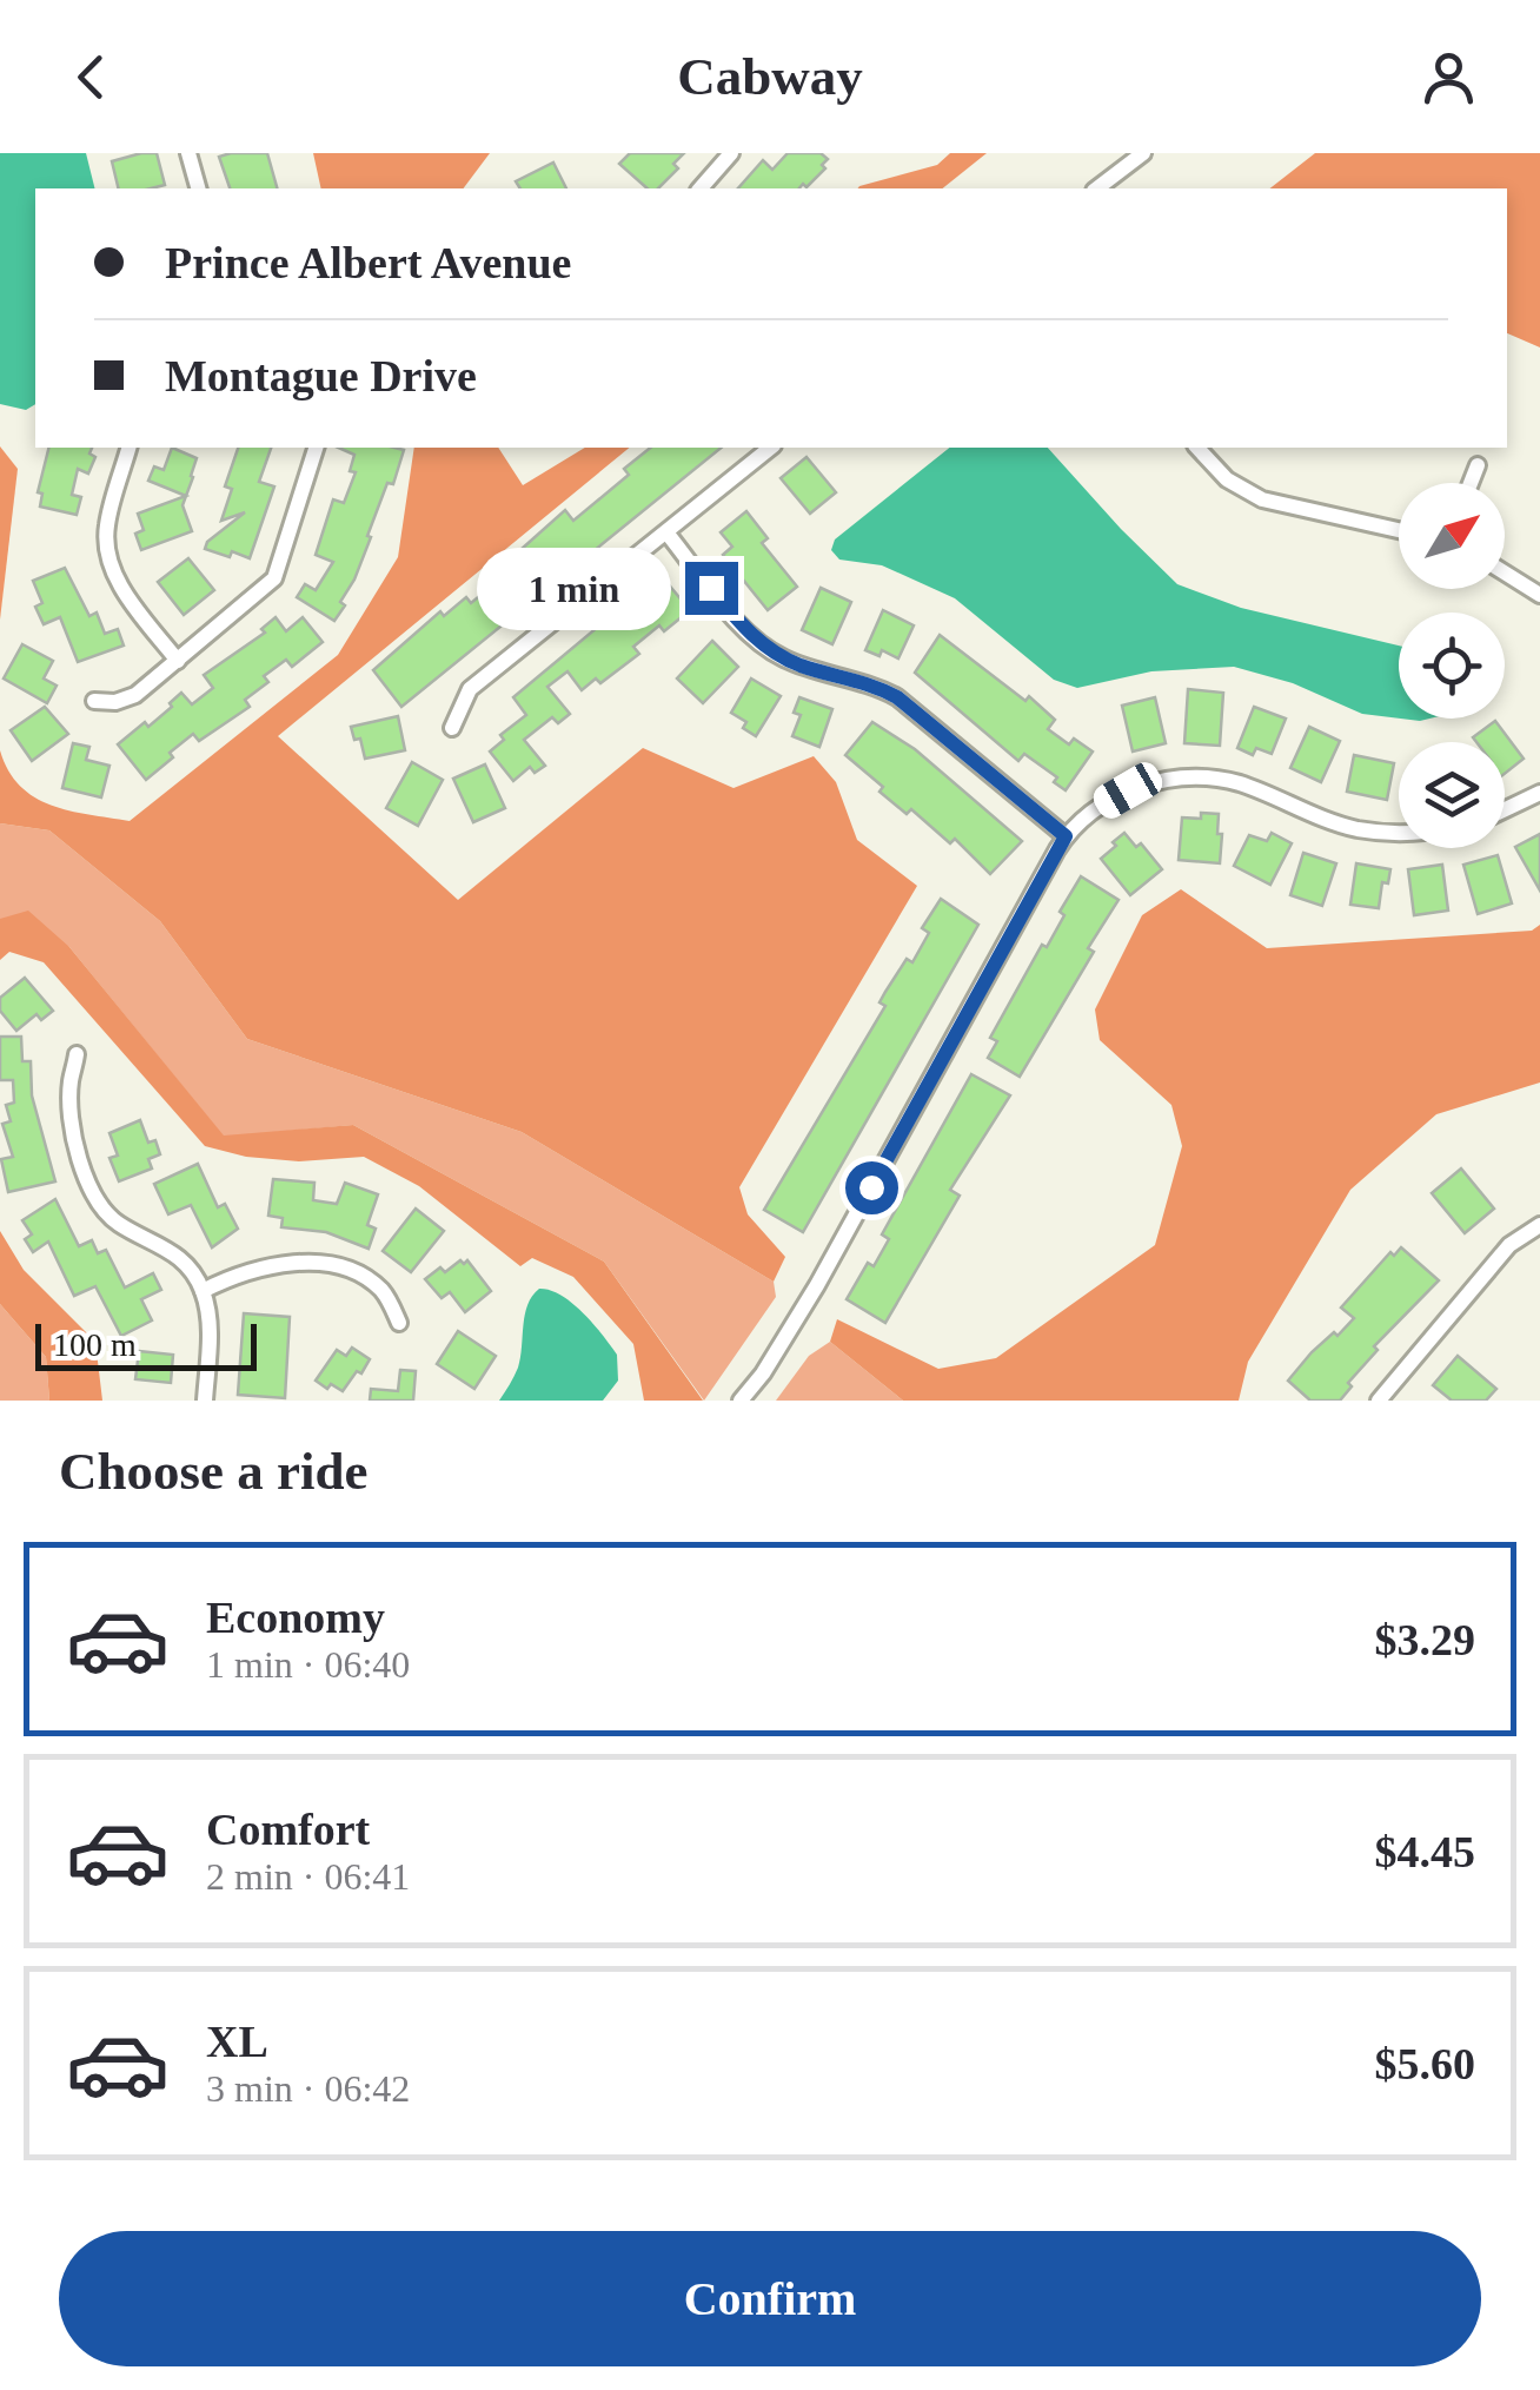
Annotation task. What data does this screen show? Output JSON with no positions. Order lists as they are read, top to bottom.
{
  "scale_bar": "100 m",
  "north": "top right",
  "page": {
    "header": "Cabway",
    "banner": ["Prince Albert Avenue", "Montague Drive"],
    "bubble": "1 min",
    "scale": "100 m",
    "heading": "Choose a ride",
    "list": [
      {
        "name": "Economy",
        "note": "1 min · 06:40",
        "value": "$3.29"
      },
      {
        "name": "Comfort",
        "note": "2 min · 06:41",
        "value": "$4.45"
      },
      {
        "name": "XL",
        "note": "3 min · 06:42",
        "value": "$5.60"
      }
    ],
    "buttons": "Confirm"
  }
}
